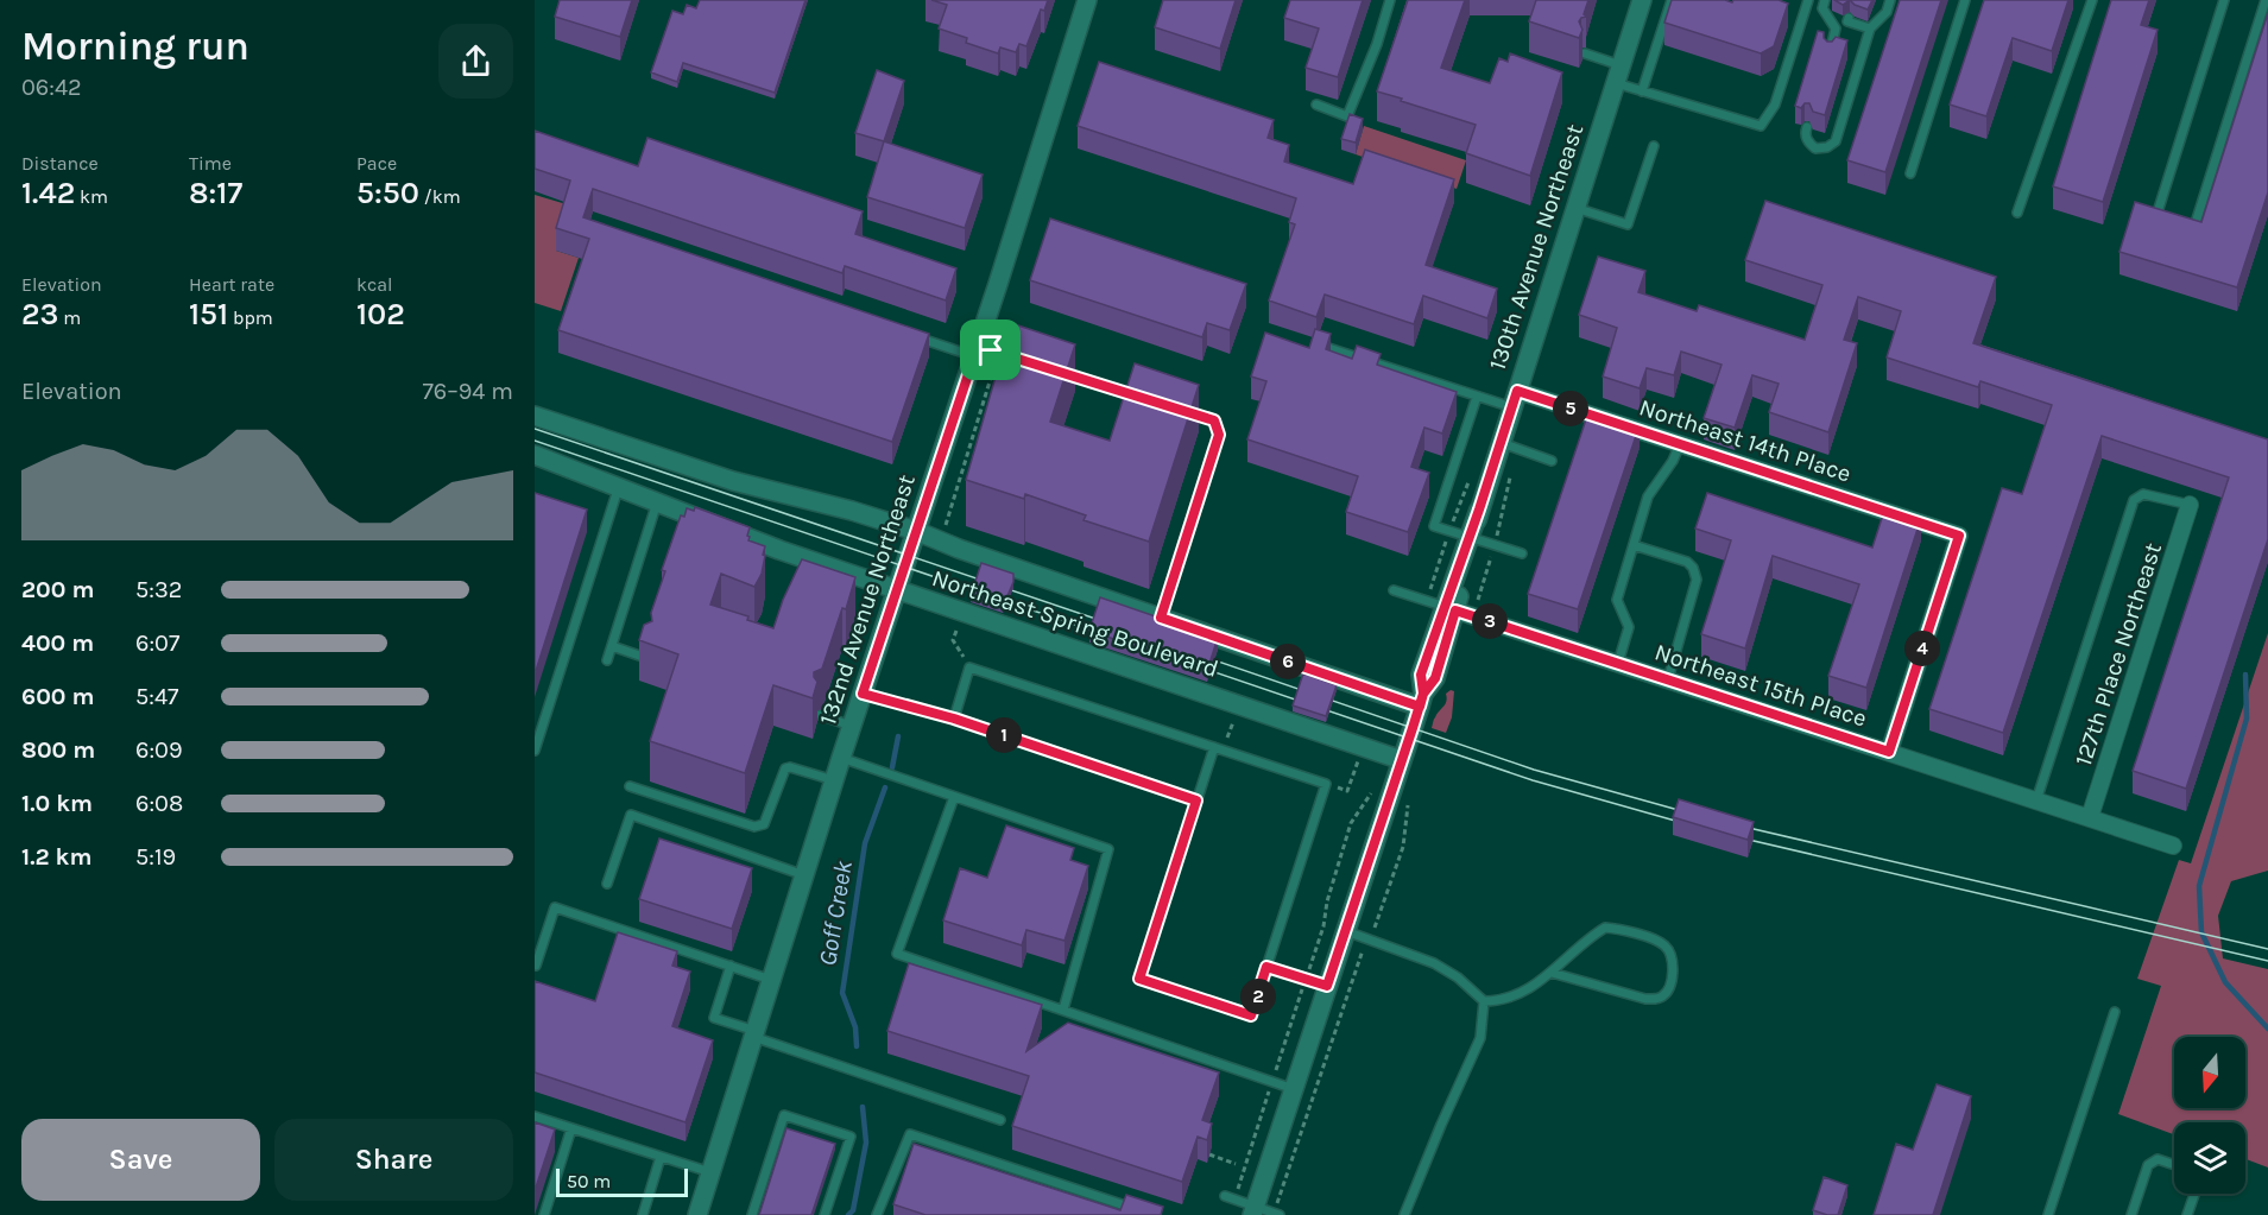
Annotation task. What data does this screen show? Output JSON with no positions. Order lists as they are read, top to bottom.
{
  "streets": {
    "street": [
      "130th Avenue Northeast",
      "Northeast 14th Place",
      "132nd Avenue Northeast",
      "Northeast Spring Boulevard",
      "127th Place Northeast",
      "Northeast 15th Place"
    ]
  },
  "crossings": [
    ["130th Avenue Northeast", "Northeast 14th Place"],
    ["130th Avenue Northeast", "Northeast Spring Boulevard"],
    ["130th Avenue Northeast", "Northeast 15th Place"],
    ["Northeast 14th Place", "Northeast 15th Place"],
    ["132nd Avenue Northeast", "Northeast Spring Boulevard"],
    ["127th Place Northeast", "Northeast 15th Place"]
  ],
  "water": ["Goff Creek"],
  "scale_bar": "50 m",
  "north": "bottom",
  "page": {
    "heading": ["Morning run", "06:42"],
    "stats": [
      ["Distance", "1.42 km"],
      ["Time", "8:17"],
      ["Pace", "5:50 /km"],
      ["Elevation", "23 m"],
      ["Heart rate", "151 bpm"],
      ["kcal", "102"]
    ],
    "chart": ["Elevation", "76–94 m"],
    "pins": [
      "5",
      "3",
      "4",
      "6",
      "1",
      "2"
    ],
    "list": [
      {
        "name": "200 m",
        "note": "5:32"
      },
      {
        "name": "400 m",
        "note": "6:07"
      },
      {
        "name": "600 m",
        "note": "5:47"
      },
      {
        "name": "800 m",
        "note": "6:09"
      },
      {
        "name": "1.0 km",
        "note": "6:08"
      },
      {
        "name": "1.2 km",
        "note": "5:19"
      }
    ],
    "buttons": ["Save", "Share"],
    "scale": "50 m"
  }
}
